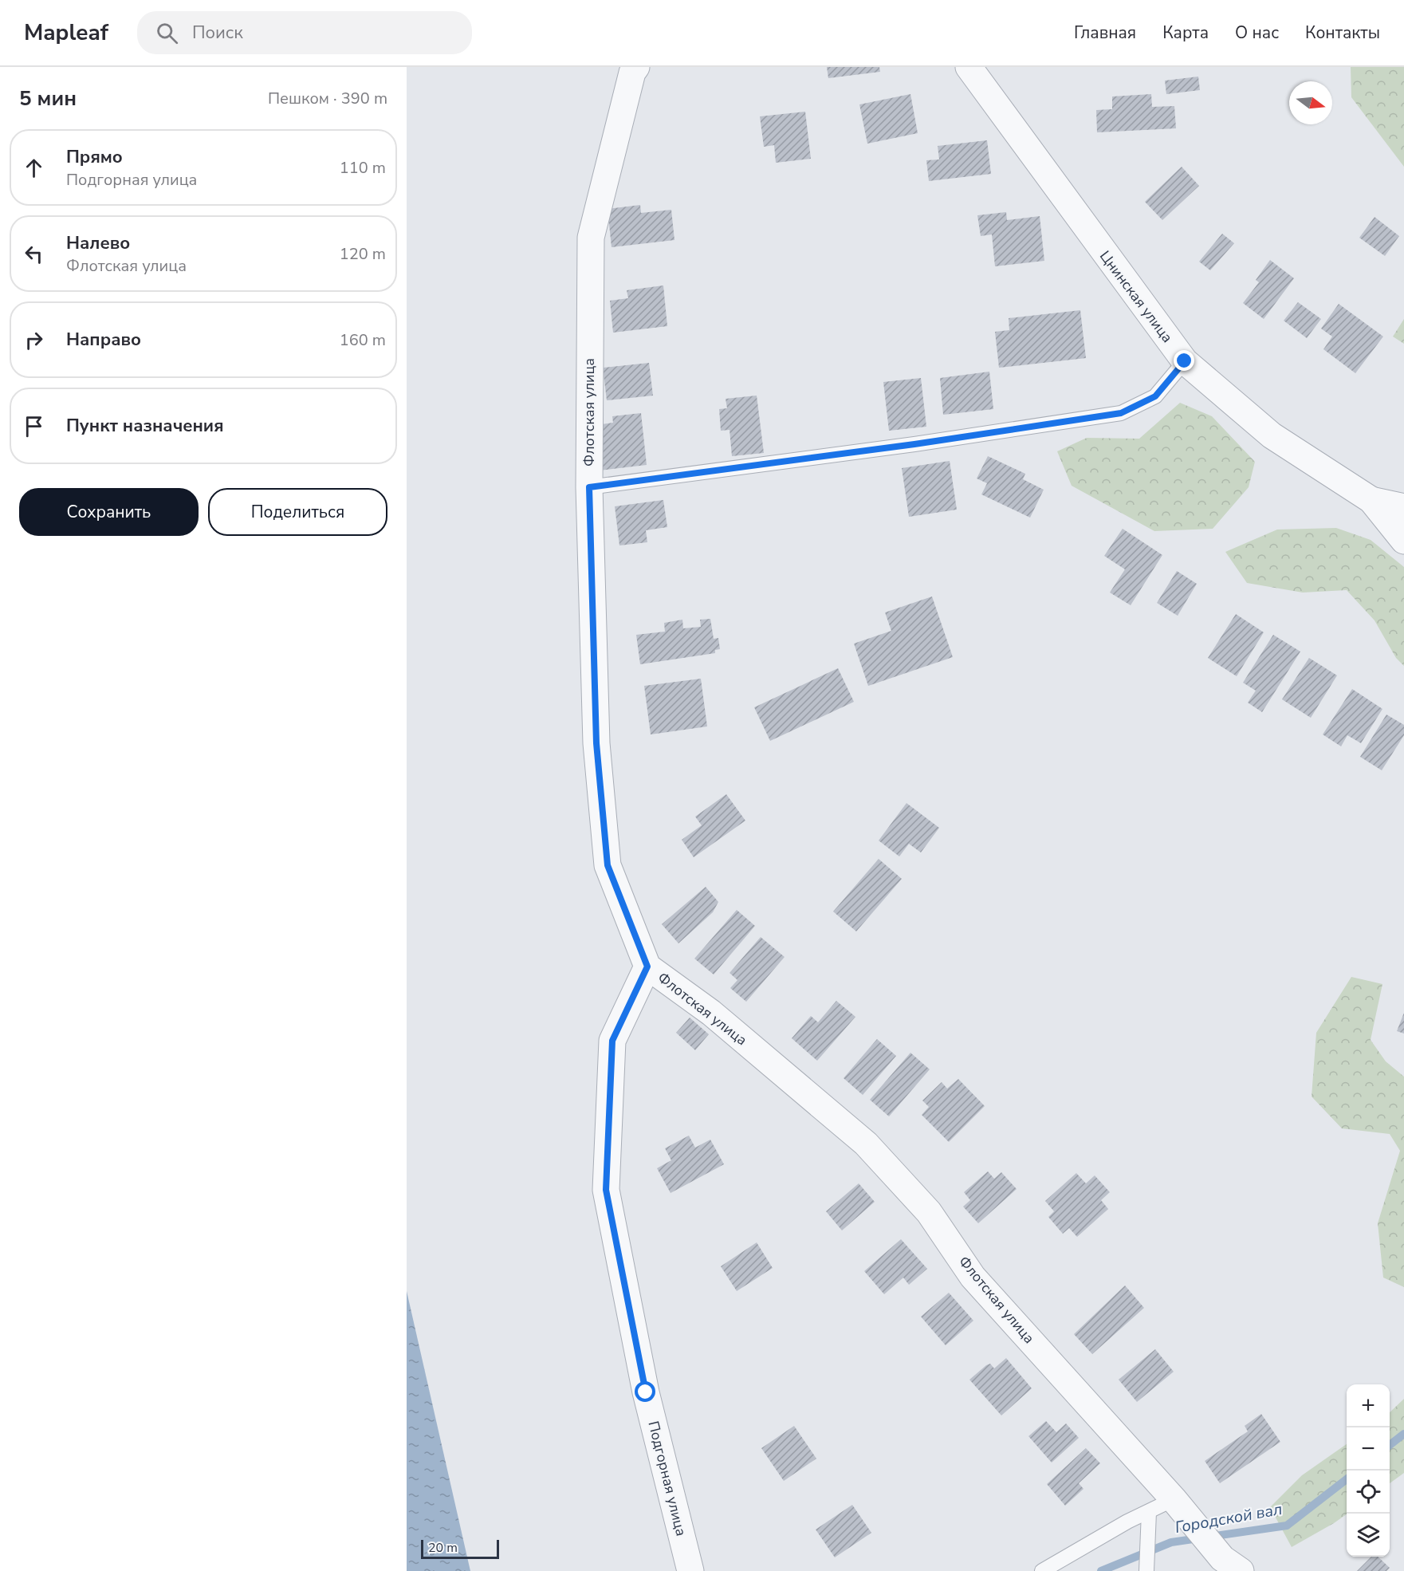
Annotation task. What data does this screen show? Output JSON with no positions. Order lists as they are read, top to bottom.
{
  "streets": {
    "street": ["Цнинская улица", "Флотская улица", "Подгорная улица"]
  },
  "crossings": [
    ["Флотская улица", "Подгорная улица"]
  ],
  "water": ["Городской вал"],
  "scale_bar": "20 m",
  "north": "right",
  "page": {
    "header": "Mapleaf",
    "search": "Поиск",
    "nav": [
      "Главная",
      "Карта",
      "О нас",
      "Контакты"
    ],
    "heading": ["5 мин", "Пешком · 390 m"],
    "list": [
      ["Прямо", "Подгорная улица", "110 m"],
      ["Налево", "Флотская улица", "120 m"],
      ["Направо", "160 m"],
      "Пункт назначения"
    ],
    "buttons": ["Сохранить", "Поделиться"],
    "map_buttons": ["+", "−"],
    "scale": "20 m"
  }
}
